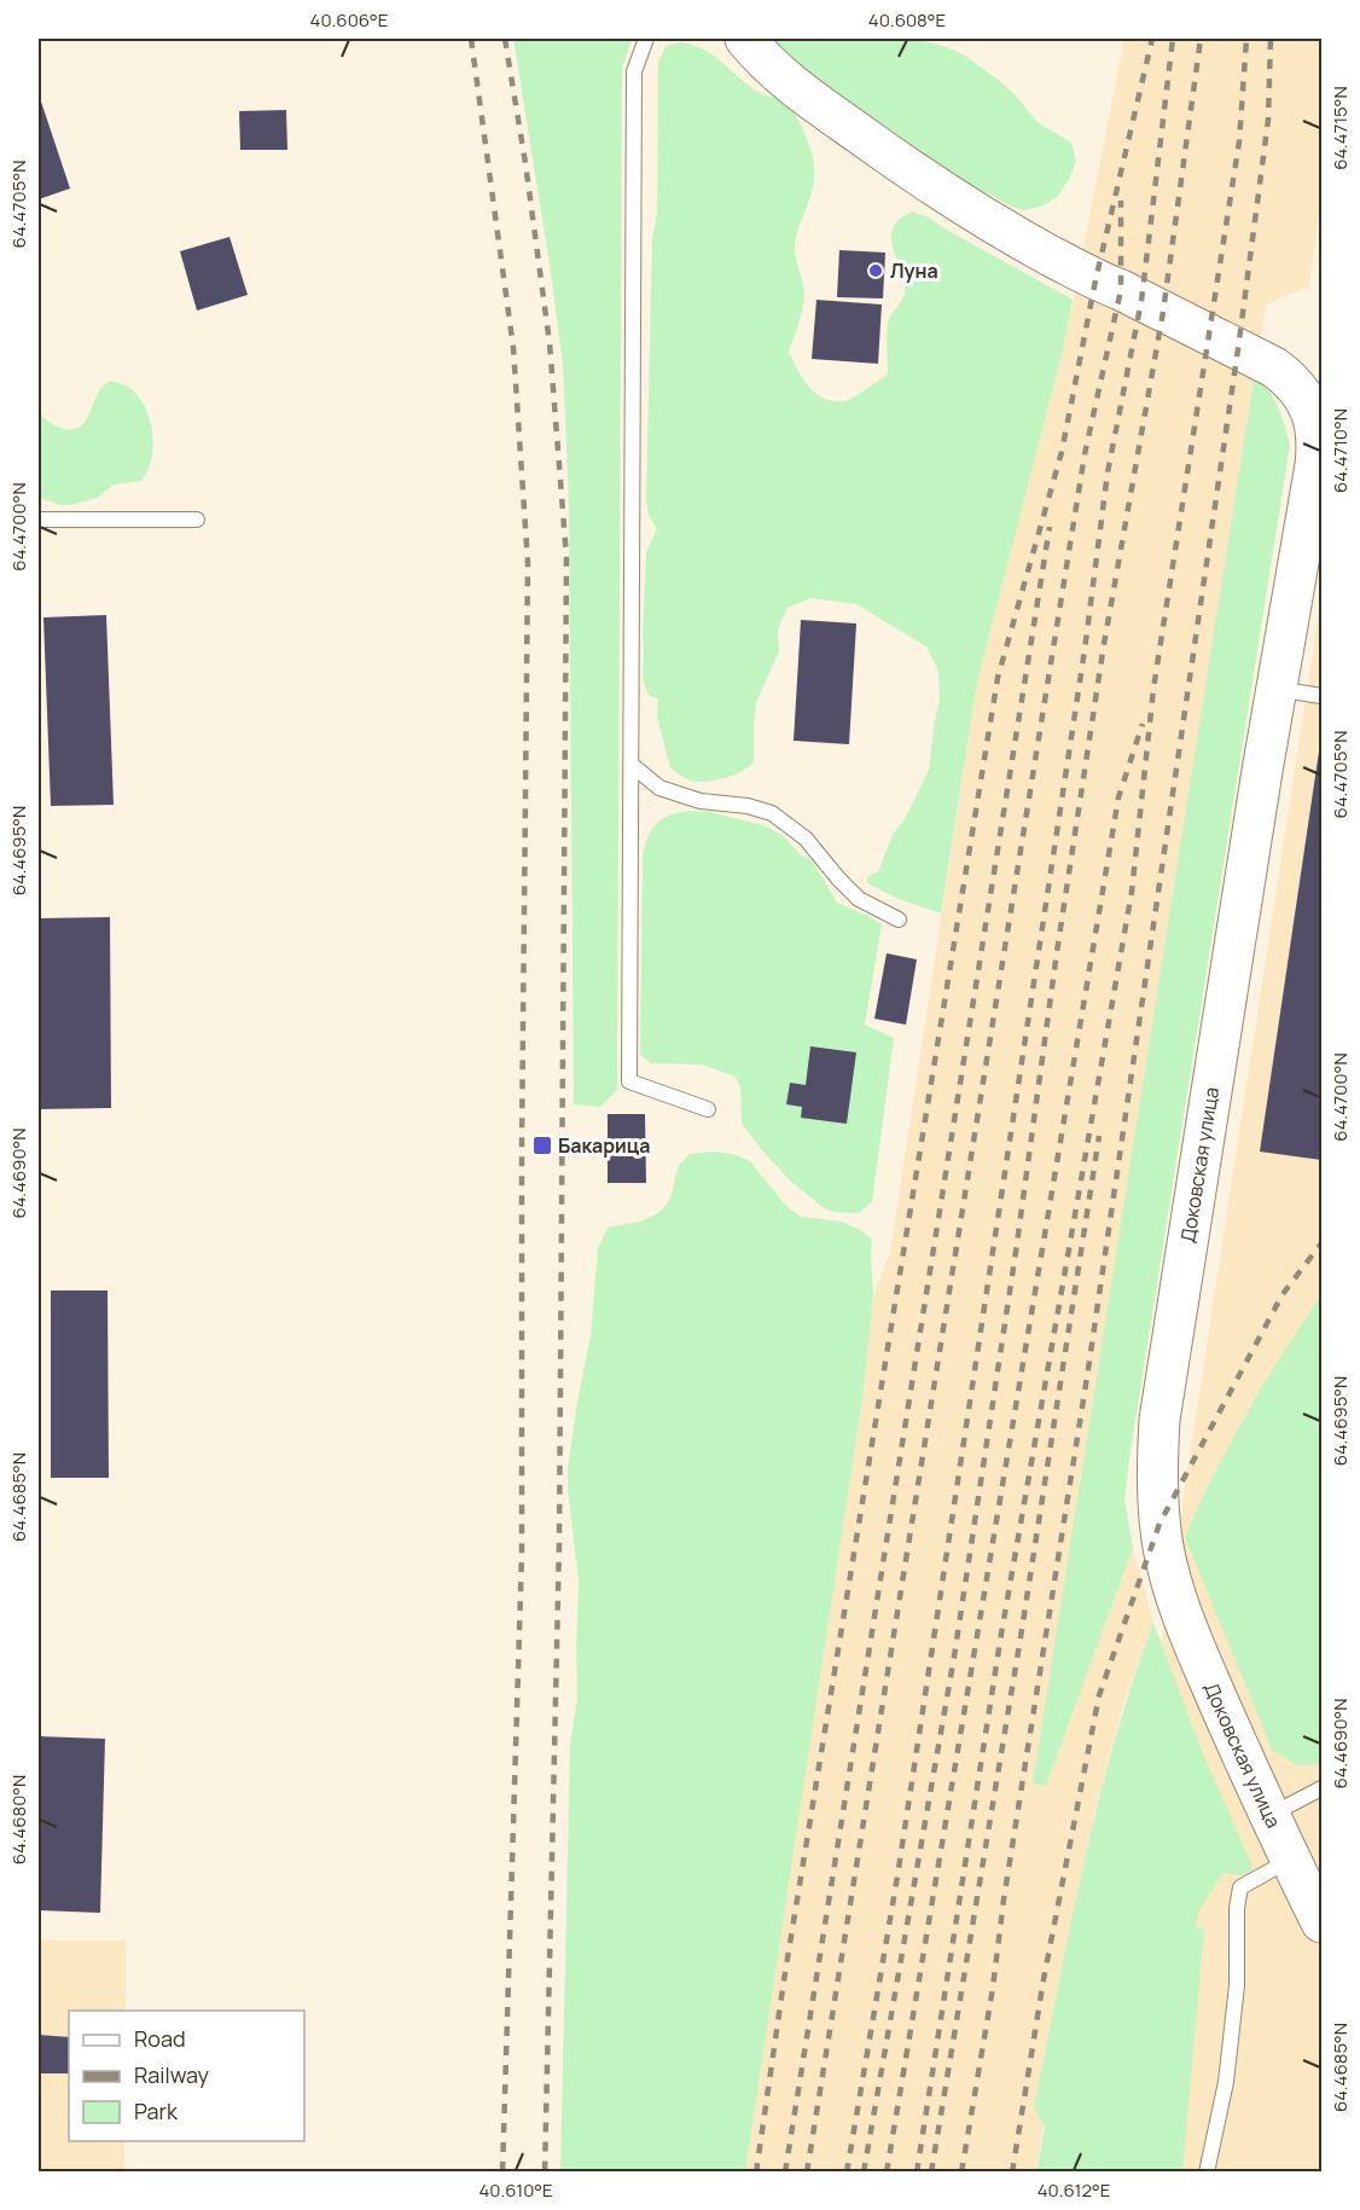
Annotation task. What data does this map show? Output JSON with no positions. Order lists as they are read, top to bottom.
{
  "streets": {
    "street": ["Доковская улица"]
  },
  "places": {
    "other": ["Луна"],
    "transit": ["Бакарица"]
  },
  "legend": ["Road", "Railway", "Park"],
  "coordinates": [
    "40.606°E",
    "40.608°E",
    "64.4715°N",
    "64.4705°N",
    "64.4710°N",
    "64.4700°N",
    "64.4695°N",
    "64.4690°N",
    "64.4685°N",
    "64.4680°N",
    "40.610°E",
    "40.612°E"
  ]
}
